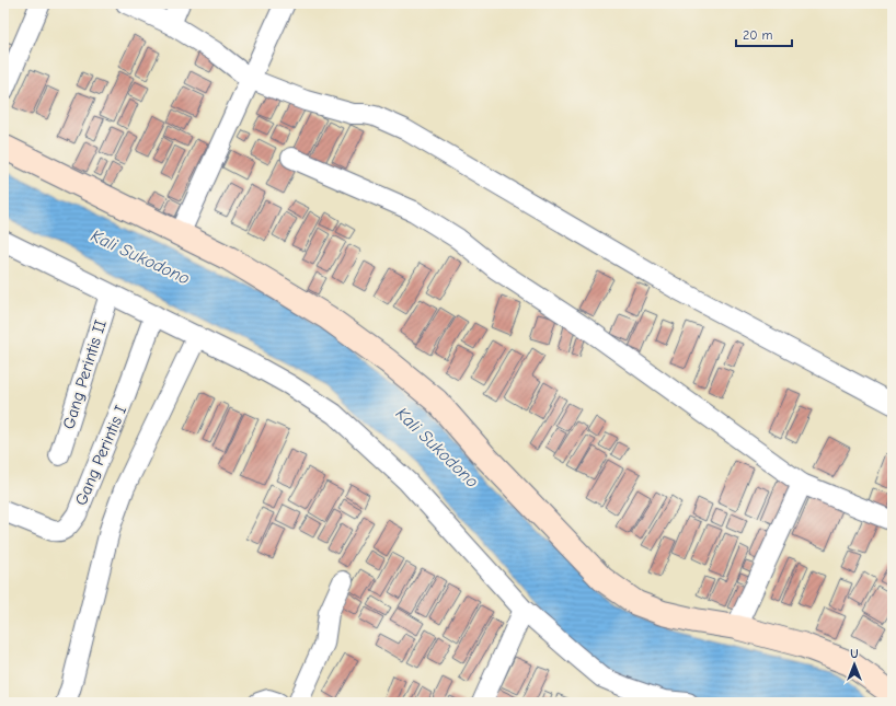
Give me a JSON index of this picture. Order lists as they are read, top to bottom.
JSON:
{
  "streets": {
    "street": ["Gang Perintis II", "Gang Perintis I"]
  },
  "water": ["Kali Sukodono"],
  "scale_bar": "20 m",
  "north": "top"
}
